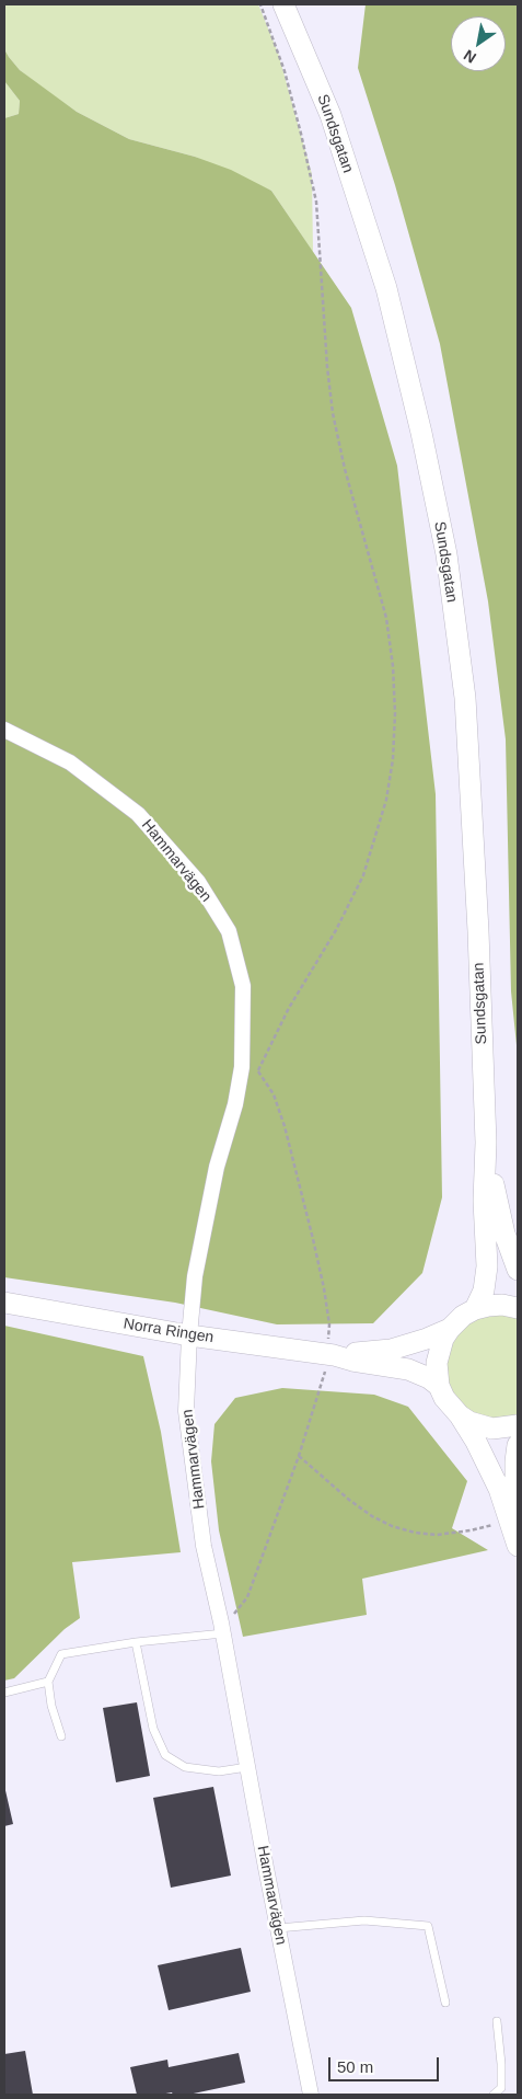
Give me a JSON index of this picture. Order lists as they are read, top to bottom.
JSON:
{
  "streets": {
    "main road": ["Sundsgatan", "Norra Ringen"],
    "street": ["Hammarvägen"]
  },
  "crossings": [
    ["Hammarvägen", "Norra Ringen"]
  ],
  "scale_bar": "50 m",
  "north": "bottom left"
}
